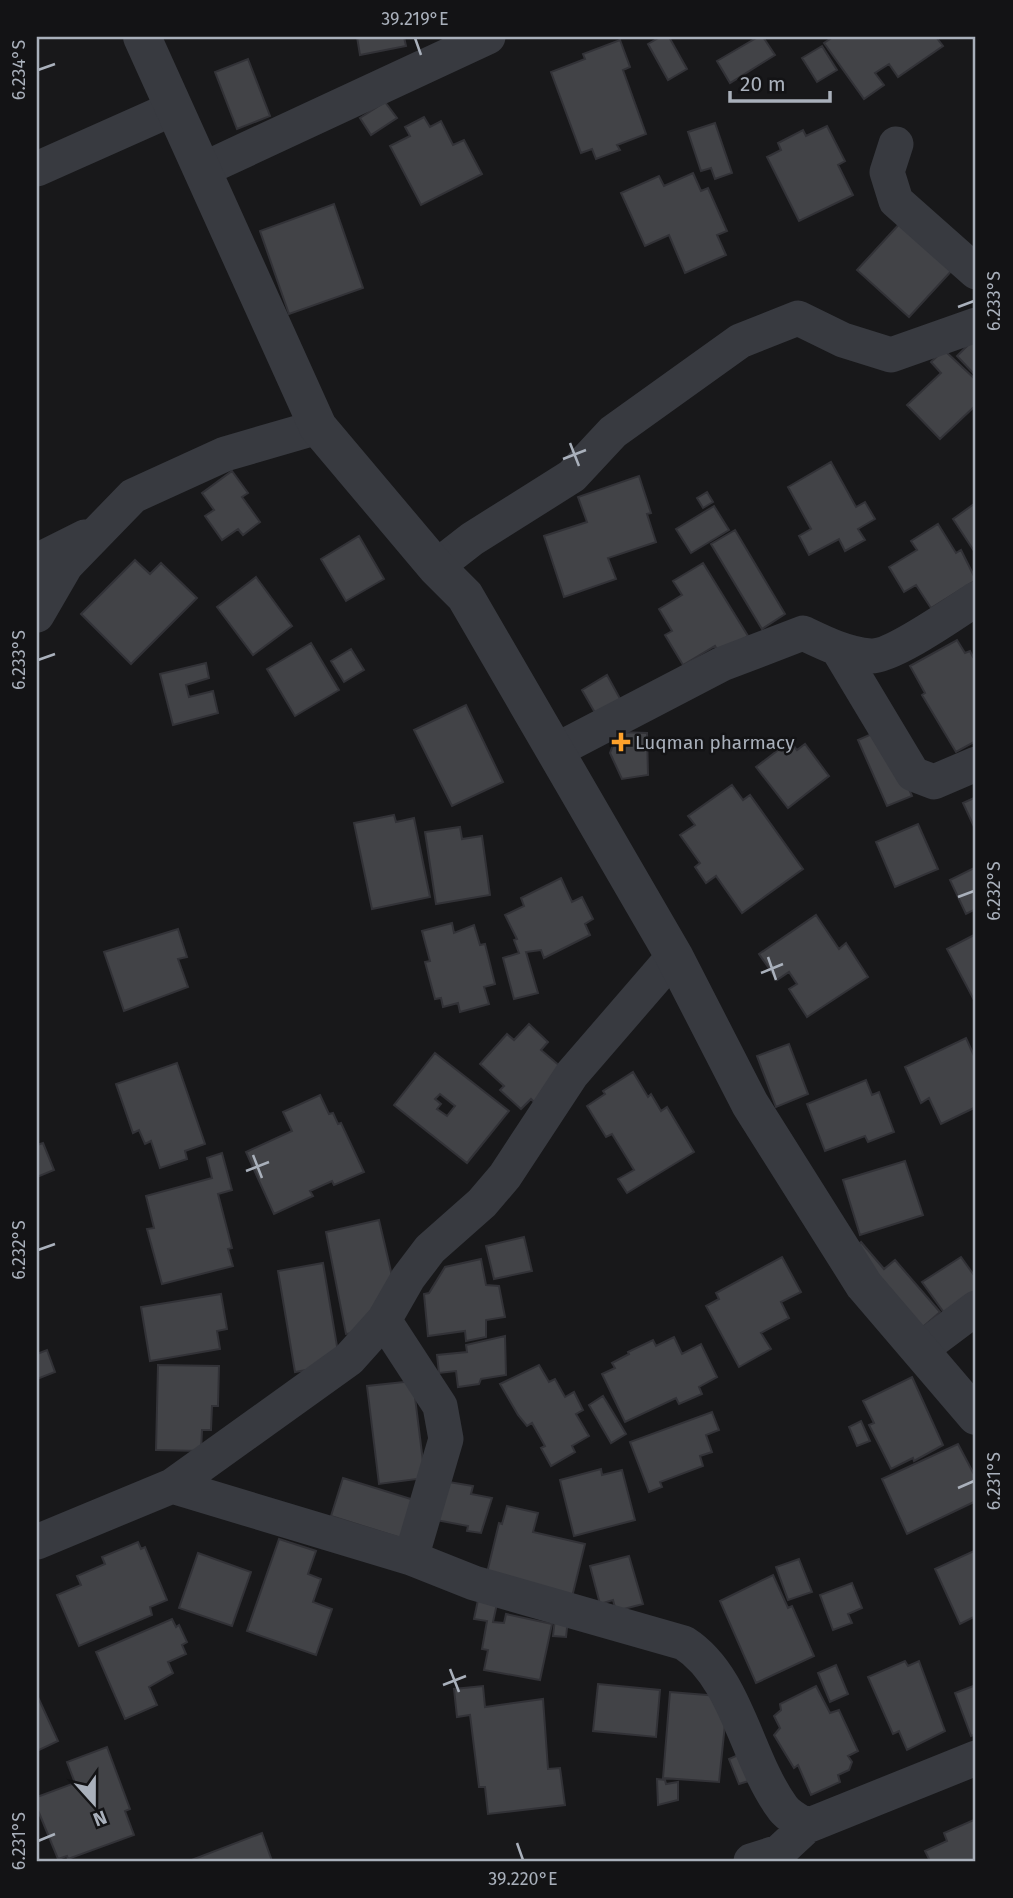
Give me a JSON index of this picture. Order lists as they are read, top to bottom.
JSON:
{
  "places": {
    "health": ["Luqman pharmacy"]
  },
  "scale_bar": "20 m",
  "north": "bottom",
  "coordinates": [
    "39.219°E",
    "6.234°S",
    "6.233°S",
    "6.232°S",
    "6.231°S",
    "39.220°E"
  ]
}
